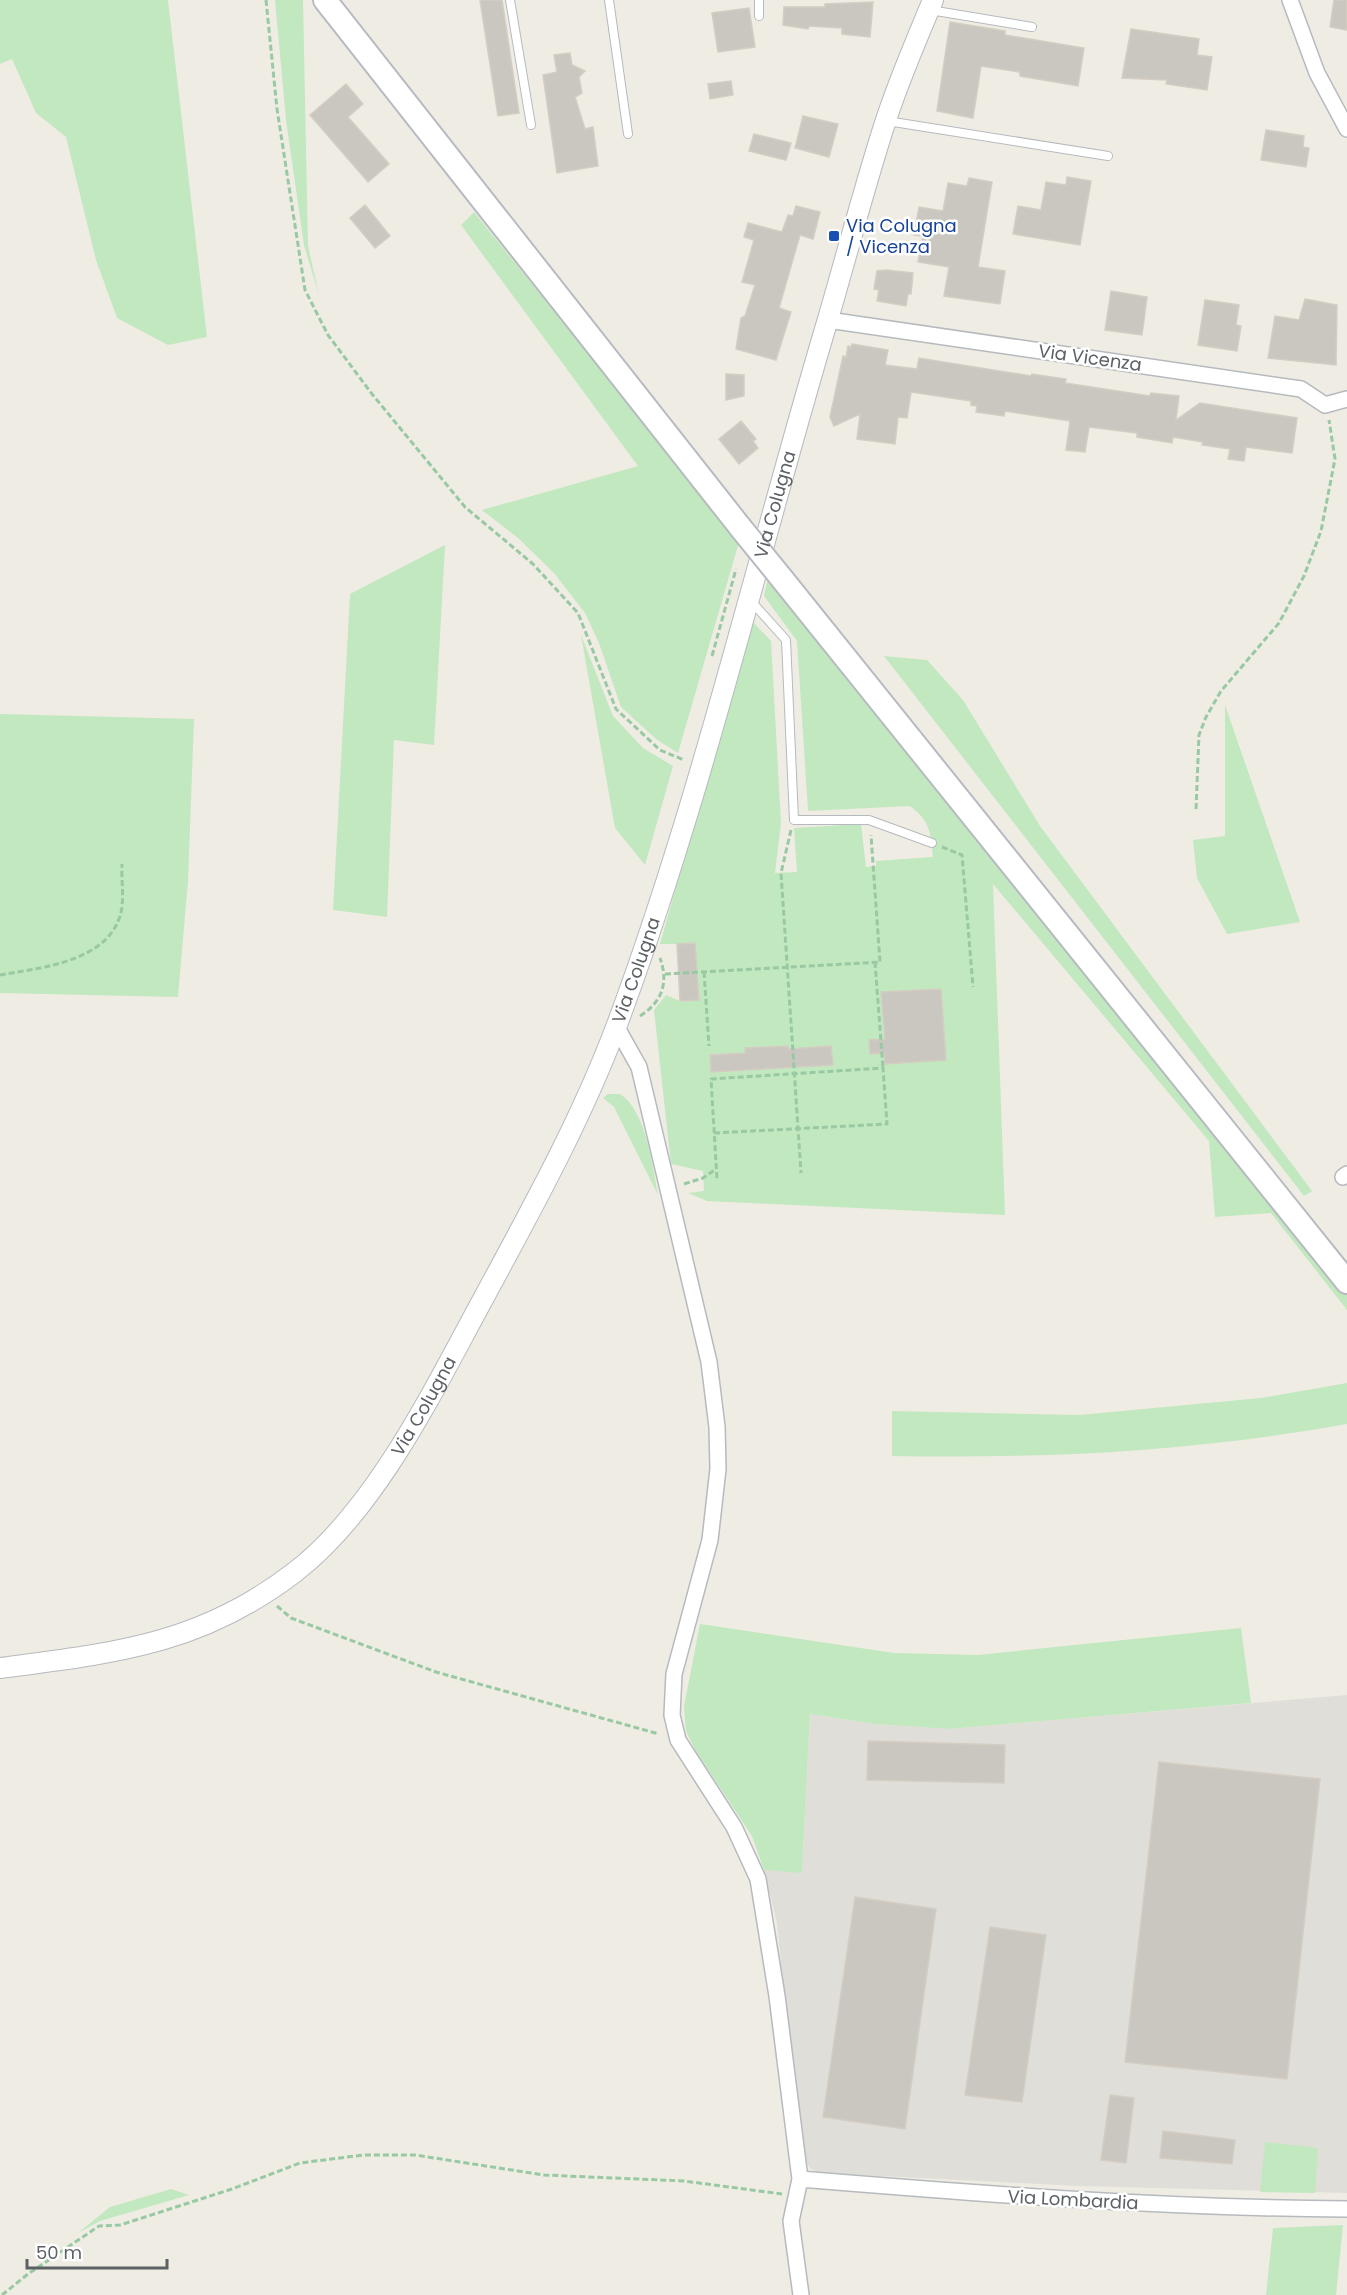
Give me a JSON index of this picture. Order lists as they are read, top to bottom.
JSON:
{
  "streets": {
    "street": ["Via Vicenza", "Via Colugna", "Via Lombardia"]
  },
  "crossings": [
    ["Via Vicenza", "Via Colugna"]
  ],
  "places": {
    "transit": ["Via Colugna / Vicenza"]
  },
  "scale_bar": "50 m"
}
